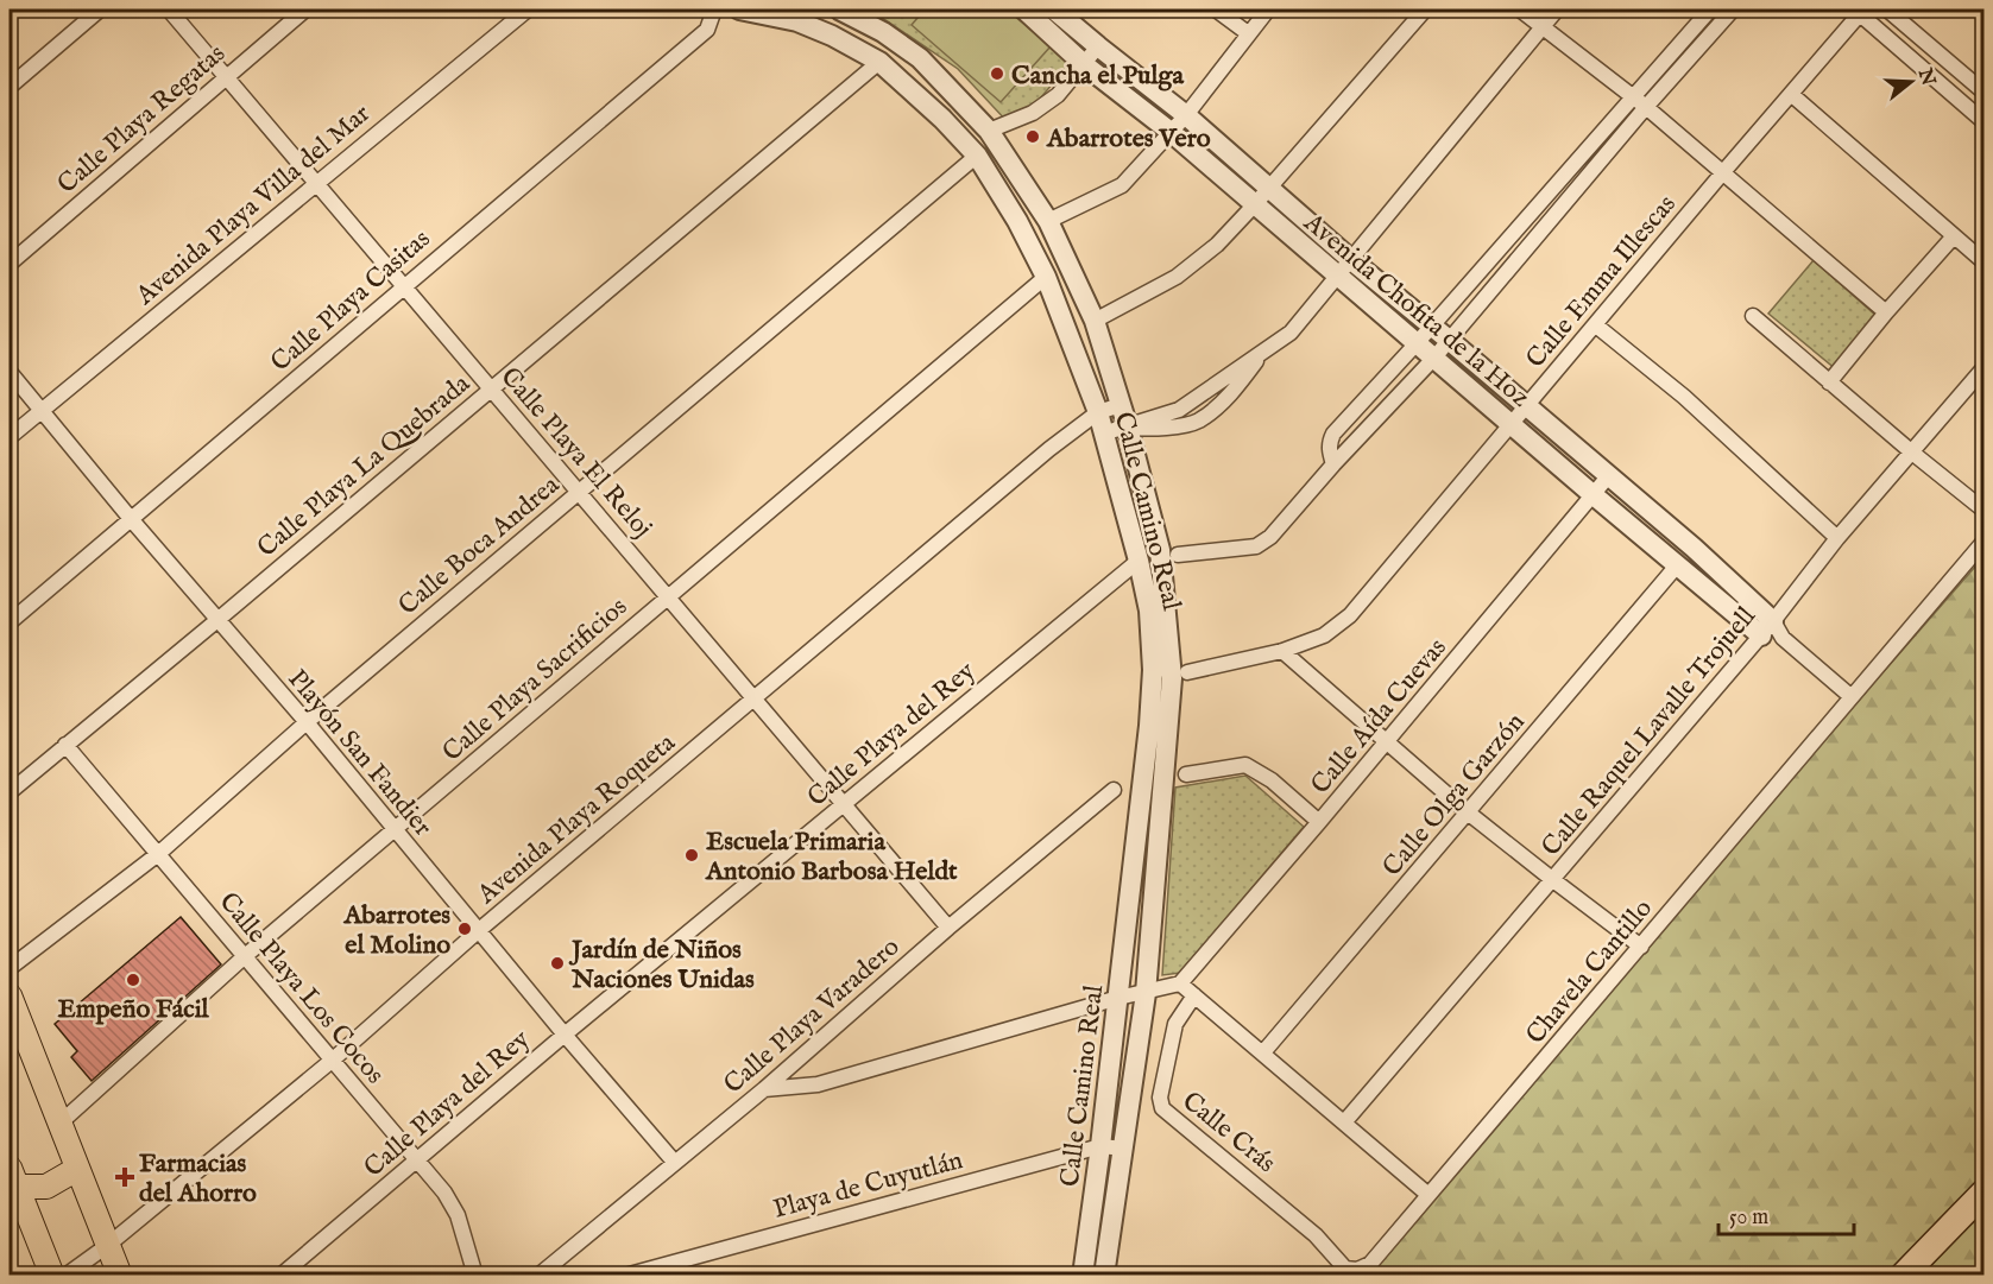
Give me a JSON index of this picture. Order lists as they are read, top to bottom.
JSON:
{
  "streets": {
    "street": [
      "Calle Playa Regatas",
      "Avenida Playa Villa del Mar",
      "Calle Emma Illescas",
      "Calle Playa Casitas",
      "Avenida Chofita de la Hoz",
      "Calle Playa El Reloj",
      "Calle Playa La Quebrada",
      "Calle Camino Real",
      "Calle Boca Andrea",
      "Calle Playa Sacrificios",
      "Calle Aída Cuevas",
      "Calle Raquel Lavalle Trojuell",
      "Calle Playa del Rey",
      "Playón San Fandier",
      "Calle Olga Garzón",
      "Avenida Playa Roqueta",
      "Chavela Cantillo",
      "Calle Playa Los Cocos",
      "Calle Playa Varadero",
      "Calle Crás",
      "Playa de Cuyutlán"
    ]
  },
  "crossings": [
    ["Calle Playa Regatas", "Calle Playa El Reloj"],
    ["Avenida Playa Villa del Mar", "Calle Playa El Reloj"],
    ["Avenida Playa Villa del Mar", "Playón San Fandier"],
    ["Calle Emma Illescas", "Avenida Chofita de la Hoz"],
    ["Calle Playa Casitas", "Calle Playa El Reloj"],
    ["Calle Playa Casitas", "Playón San Fandier"],
    ["Avenida Chofita de la Hoz", "Calle Aída Cuevas"],
    ["Avenida Chofita de la Hoz", "Calle Raquel Lavalle Trojuell"],
    ["Avenida Chofita de la Hoz", "Calle Olga Garzón"],
    ["Avenida Chofita de la Hoz", "Chavela Cantillo"],
    ["Calle Playa El Reloj", "Calle Playa La Quebrada"],
    ["Calle Playa El Reloj", "Calle Boca Andrea"],
    ["Calle Playa El Reloj", "Calle Playa Sacrificios"],
    ["Calle Playa El Reloj", "Calle Playa del Rey"],
    ["Calle Playa El Reloj", "Avenida Playa Roqueta"],
    ["Calle Playa El Reloj", "Calle Playa Varadero"],
    ["Calle Playa La Quebrada", "Calle Camino Real"],
    ["Calle Playa La Quebrada", "Playón San Fandier"],
    ["Calle Playa La Quebrada", "Calle Playa Los Cocos"],
    ["Calle Camino Real", "Calle Boca Andrea"],
    ["Calle Camino Real", "Calle Playa Sacrificios"],
    ["Calle Camino Real", "Calle Playa del Rey"],
    ["Calle Camino Real", "Avenida Playa Roqueta"],
    ["Calle Camino Real", "Playa de Cuyutlán"],
    ["Calle Boca Andrea", "Playón San Fandier"],
    ["Calle Boca Andrea", "Calle Playa Los Cocos"],
    ["Calle Playa Sacrificios", "Playón San Fandier"],
    ["Calle Playa Sacrificios", "Calle Playa Los Cocos"],
    ["Calle Playa del Rey", "Playón San Fandier"],
    ["Calle Playa del Rey", "Calle Playa Los Cocos"],
    ["Playón San Fandier", "Avenida Playa Roqueta"],
    ["Playón San Fandier", "Calle Playa Varadero"],
    ["Avenida Playa Roqueta", "Calle Playa Los Cocos"],
    ["Chavela Cantillo", "Calle Crás"]
  ],
  "places": {
    "other": [
      "Cancha el Pulga",
      "Abarrotes Vero",
      "Escuela Primaria Antonio Barbosa Heldt",
      "Abarrotes el Molino",
      "Jardín de Niños Naciones Unidas",
      "Empeño Fácil"
    ],
    "health": ["Farmacias del Ahorro"]
  },
  "scale_bar": "50 m",
  "north": "right"
}
